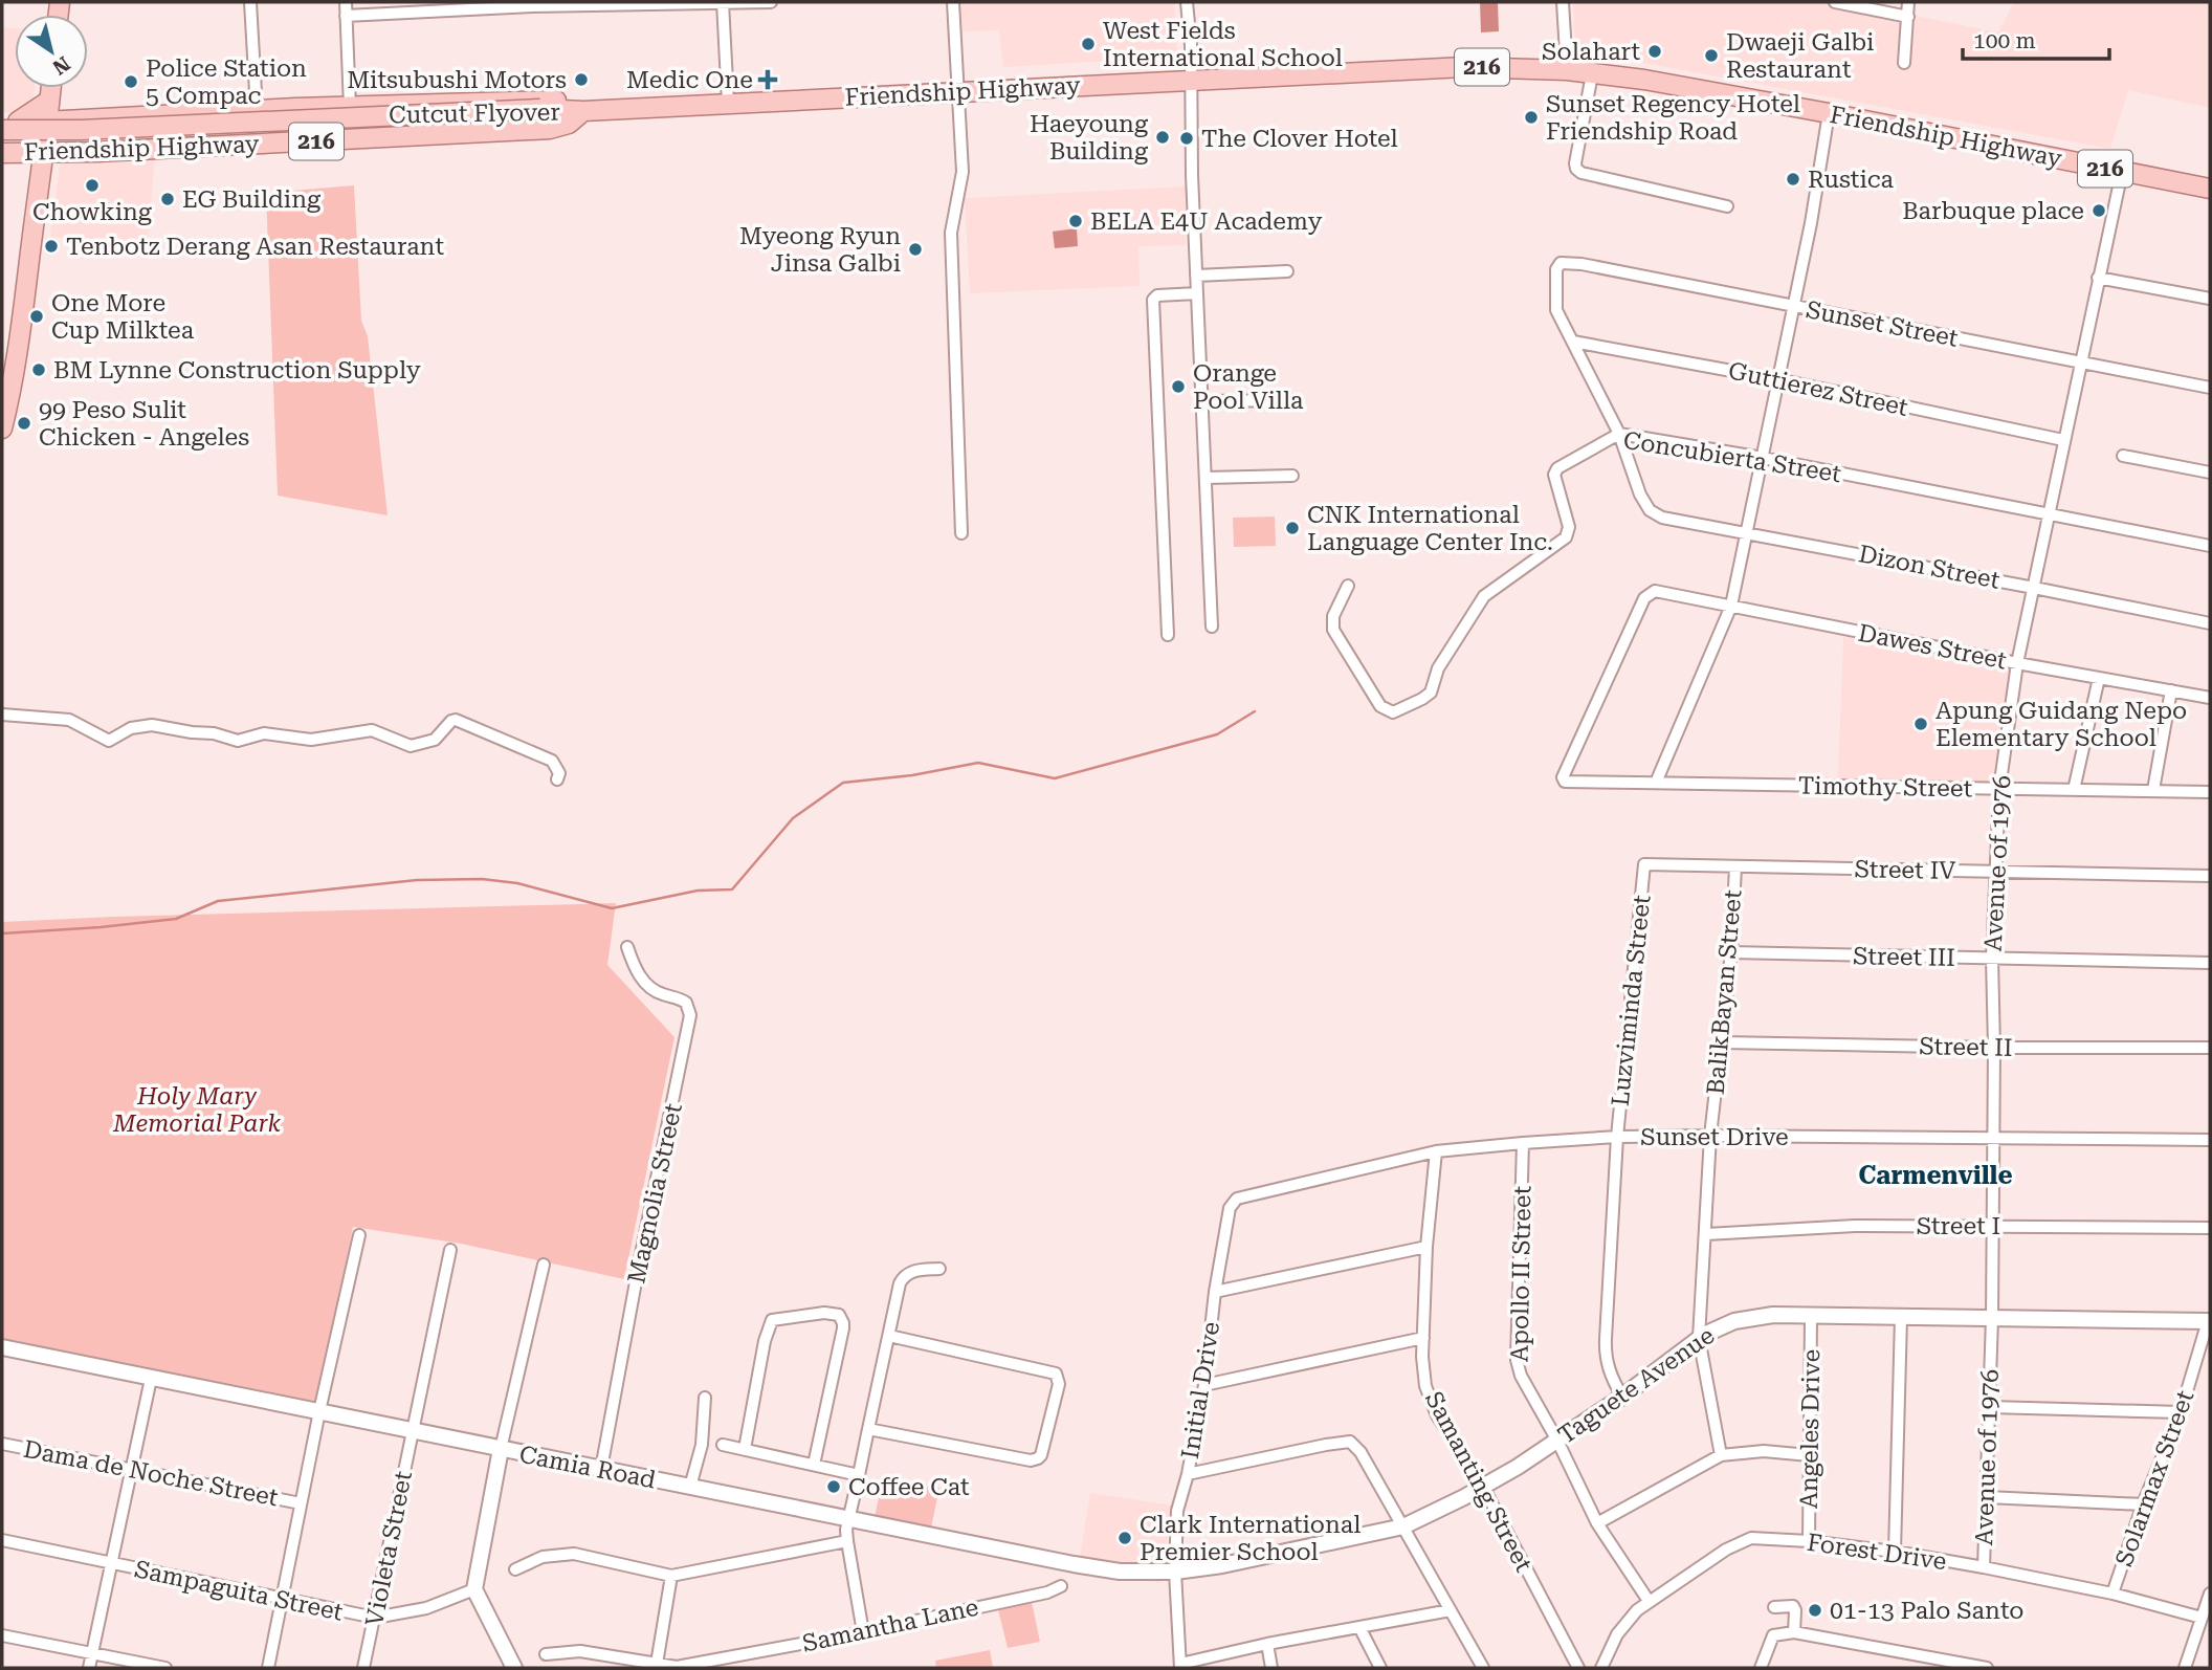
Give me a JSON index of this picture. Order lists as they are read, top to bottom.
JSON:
{
  "streets": {
    "main road": ["216", "Friendship Highway", "Cutcut Flyover"],
    "street": [
      "Sunset Street",
      "Guttierez Street",
      "Concubierta Street",
      "Dizon Street",
      "Dawes Street",
      "Timothy Street",
      "Avenue of 1976",
      "Street IV",
      "Street III",
      "BalikBayan Street",
      "Luzviminda Street",
      "Street II",
      "Sunset Drive",
      "Magnolia Street",
      "Street I",
      "Apollo II Street",
      "Taguete Avenue",
      "Initial Drive",
      "Angeles Drive",
      "Camia Road",
      "Dama de Noche Street",
      "Solarmax Street",
      "Samanting Street",
      "Violeta Street",
      "Forest Drive",
      "Sampaguita Street",
      "Samantha Lane"
    ]
  },
  "crossings": [
    ["Friendship Highway", "Cutcut Flyover"],
    ["Friendship Highway", "Avenue of 1976"],
    ["Sunset Street", "Guttierez Street"],
    ["Sunset Street", "Avenue of 1976"],
    ["Guttierez Street", "Avenue of 1976"],
    ["Concubierta Street", "Dizon Street"],
    ["Concubierta Street", "Avenue of 1976"],
    ["Dizon Street", "Avenue of 1976"],
    ["Dawes Street", "Timothy Street"],
    ["Dawes Street", "Avenue of 1976"],
    ["Timothy Street", "Avenue of 1976"],
    ["Avenue of 1976", "Street IV"],
    ["Avenue of 1976", "Street III"],
    ["Avenue of 1976", "Street II"],
    ["Avenue of 1976", "Sunset Drive"],
    ["Avenue of 1976", "Street I"],
    ["Avenue of 1976", "Taguete Avenue"],
    ["Avenue of 1976", "Forest Drive"],
    ["Street IV", "BalikBayan Street"],
    ["Street IV", "Luzviminda Street"],
    ["Street III", "BalikBayan Street"],
    ["BalikBayan Street", "Street II"],
    ["BalikBayan Street", "Sunset Drive"],
    ["BalikBayan Street", "Street I"],
    ["BalikBayan Street", "Taguete Avenue"],
    ["Luzviminda Street", "Sunset Drive"],
    ["Luzviminda Street", "Taguete Avenue"],
    ["Sunset Drive", "Apollo II Street"],
    ["Sunset Drive", "Initial Drive"],
    ["Sunset Drive", "Samanting Street"],
    ["Magnolia Street", "Camia Road"],
    ["Apollo II Street", "Taguete Avenue"],
    ["Apollo II Street", "Forest Drive"],
    ["Taguete Avenue", "Initial Drive"],
    ["Taguete Avenue", "Angeles Drive"],
    ["Taguete Avenue", "Camia Road"],
    ["Taguete Avenue", "Solarmax Street"],
    ["Taguete Avenue", "Samanting Street"],
    ["Initial Drive", "Camia Road"],
    ["Angeles Drive", "Forest Drive"],
    ["Camia Road", "Violeta Street"],
    ["Solarmax Street", "Forest Drive"],
    ["Violeta Street", "Sampaguita Street"]
  ],
  "districts": ["Carmenville"],
  "parks": ["Holy Mary Memorial Park"],
  "places": {
    "other": [
      "West Fields International School",
      "Solahart",
      "Dwaeji Galbi Restaurant",
      "Mitsubushi Motors",
      "Police Station 5 Compac",
      "Sunset Regency Hotel Friendship Road",
      "Haeyoung Building",
      "The Clover Hotel",
      "Rustica",
      "Chowking",
      "EG Building",
      "Barbuque place",
      "BELA E4U Academy",
      "Tenbotz Derang Asan Restaurant",
      "Myeong Ryun Jinsa Galbi",
      "One More Cup Milktea",
      "BM Lynne Construction Supply",
      "Orange Pool Villa",
      "99 Peso Sulit Chicken - Angeles",
      "CNK International Language Center Inc.",
      "Apung Guidang Nepo Elementary School",
      "Coffee Cat",
      "Clark International Premier School",
      "01-13 Palo Santo"
    ],
    "health": ["Medic One"]
  },
  "scale_bar": "100 m",
  "north": "bottom right"
}
